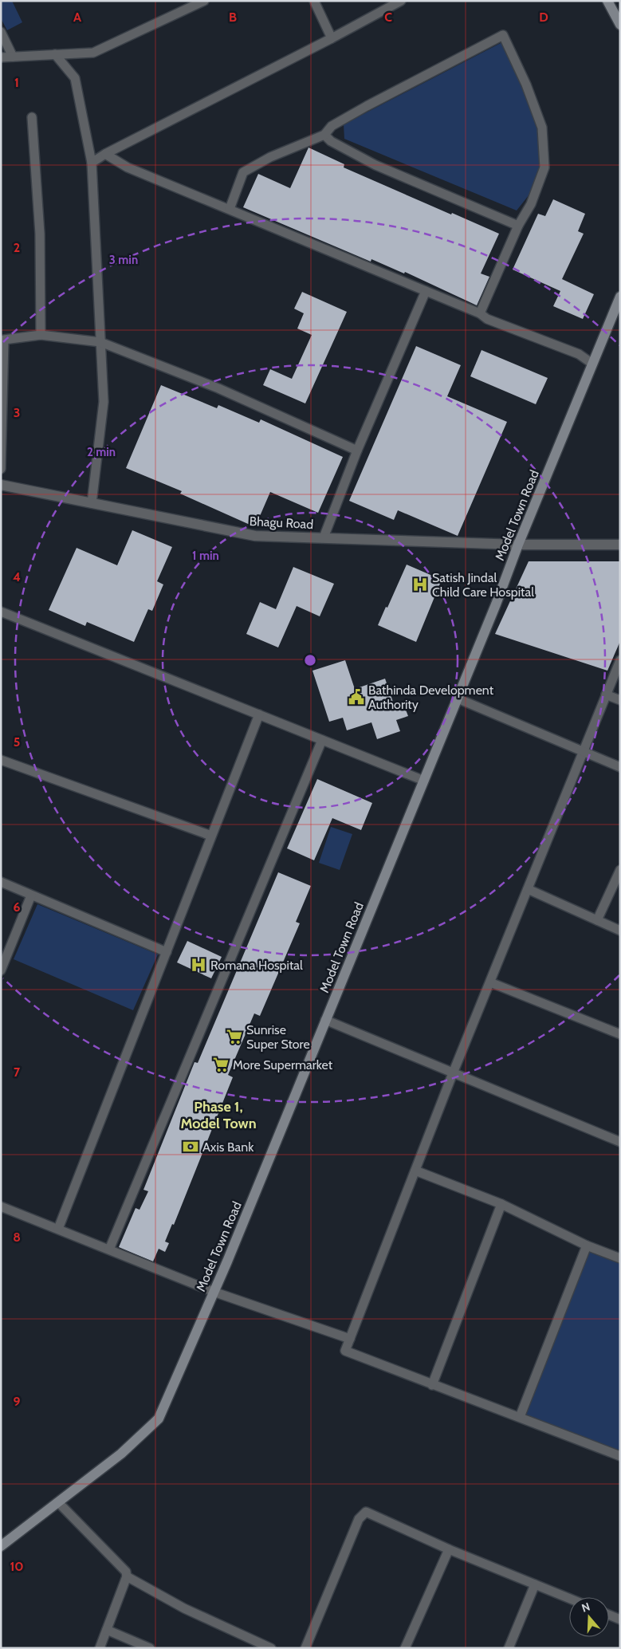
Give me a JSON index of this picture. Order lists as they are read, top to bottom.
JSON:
{
  "streets": {
    "main road": ["Model Town Road"],
    "street": ["Bhagu Road"]
  },
  "crossings": [
    ["Model Town Road", "Bhagu Road"]
  ],
  "districts": ["Phase 1, Model Town"],
  "places": {
    "hospital": ["Satish Jindal Child Care Hospital", "Romana Hospital"],
    "public building": ["Bathinda Development Authority"],
    "supermarket": ["Sunrise Super Store", "More Supermarket"],
    "bank": ["Axis Bank"]
  },
  "north": "top",
  "grid": {
    "columns": [
      "A",
      "B",
      "C",
      "D"
    ],
    "rows": [
      "1",
      "2",
      "3",
      "4",
      "5",
      "6",
      "7",
      "8",
      "9",
      "10"
    ]
  },
  "rings": ["3 min", "2 min", "1 min"]
}
